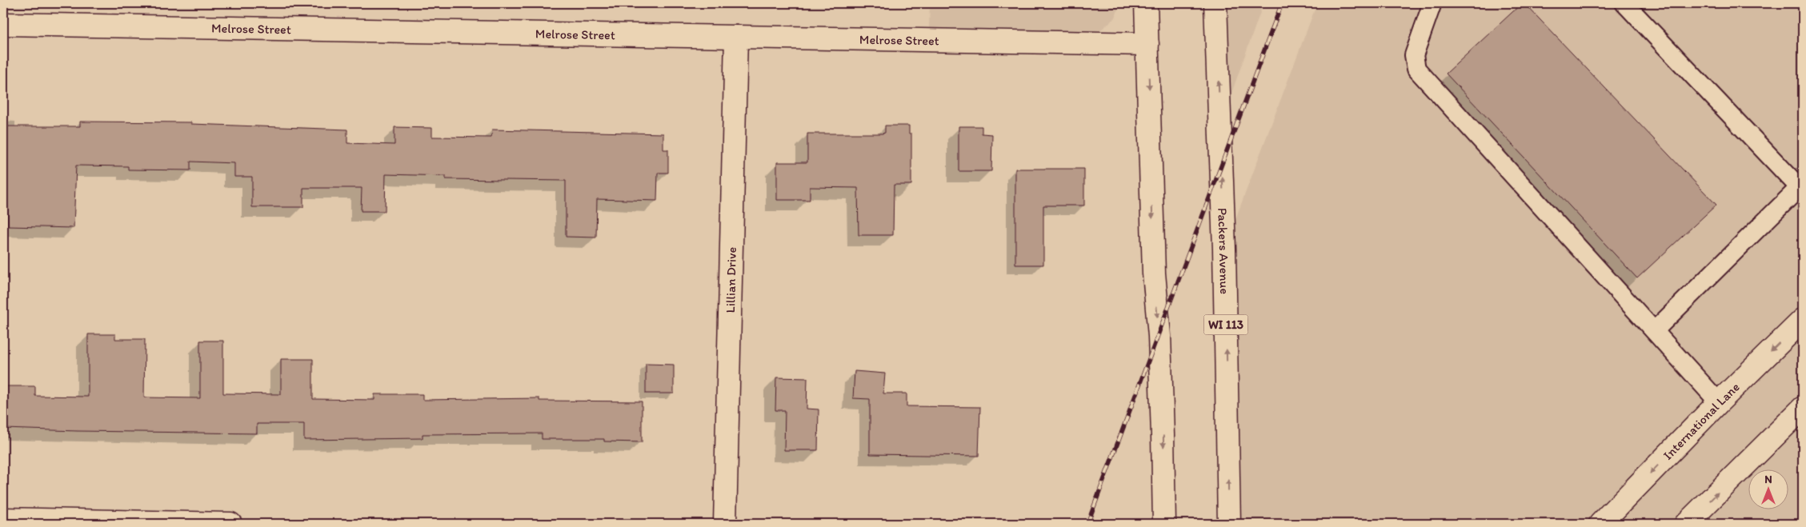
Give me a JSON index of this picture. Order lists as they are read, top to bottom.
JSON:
{
  "streets": {
    "street": [
      "Melrose Street",
      "Packers Avenue",
      "Lillian Drive",
      "WI 113",
      "International Lane"
    ]
  },
  "crossings": [
    ["Melrose Street", "Lillian Drive"]
  ],
  "north": "top"
}
